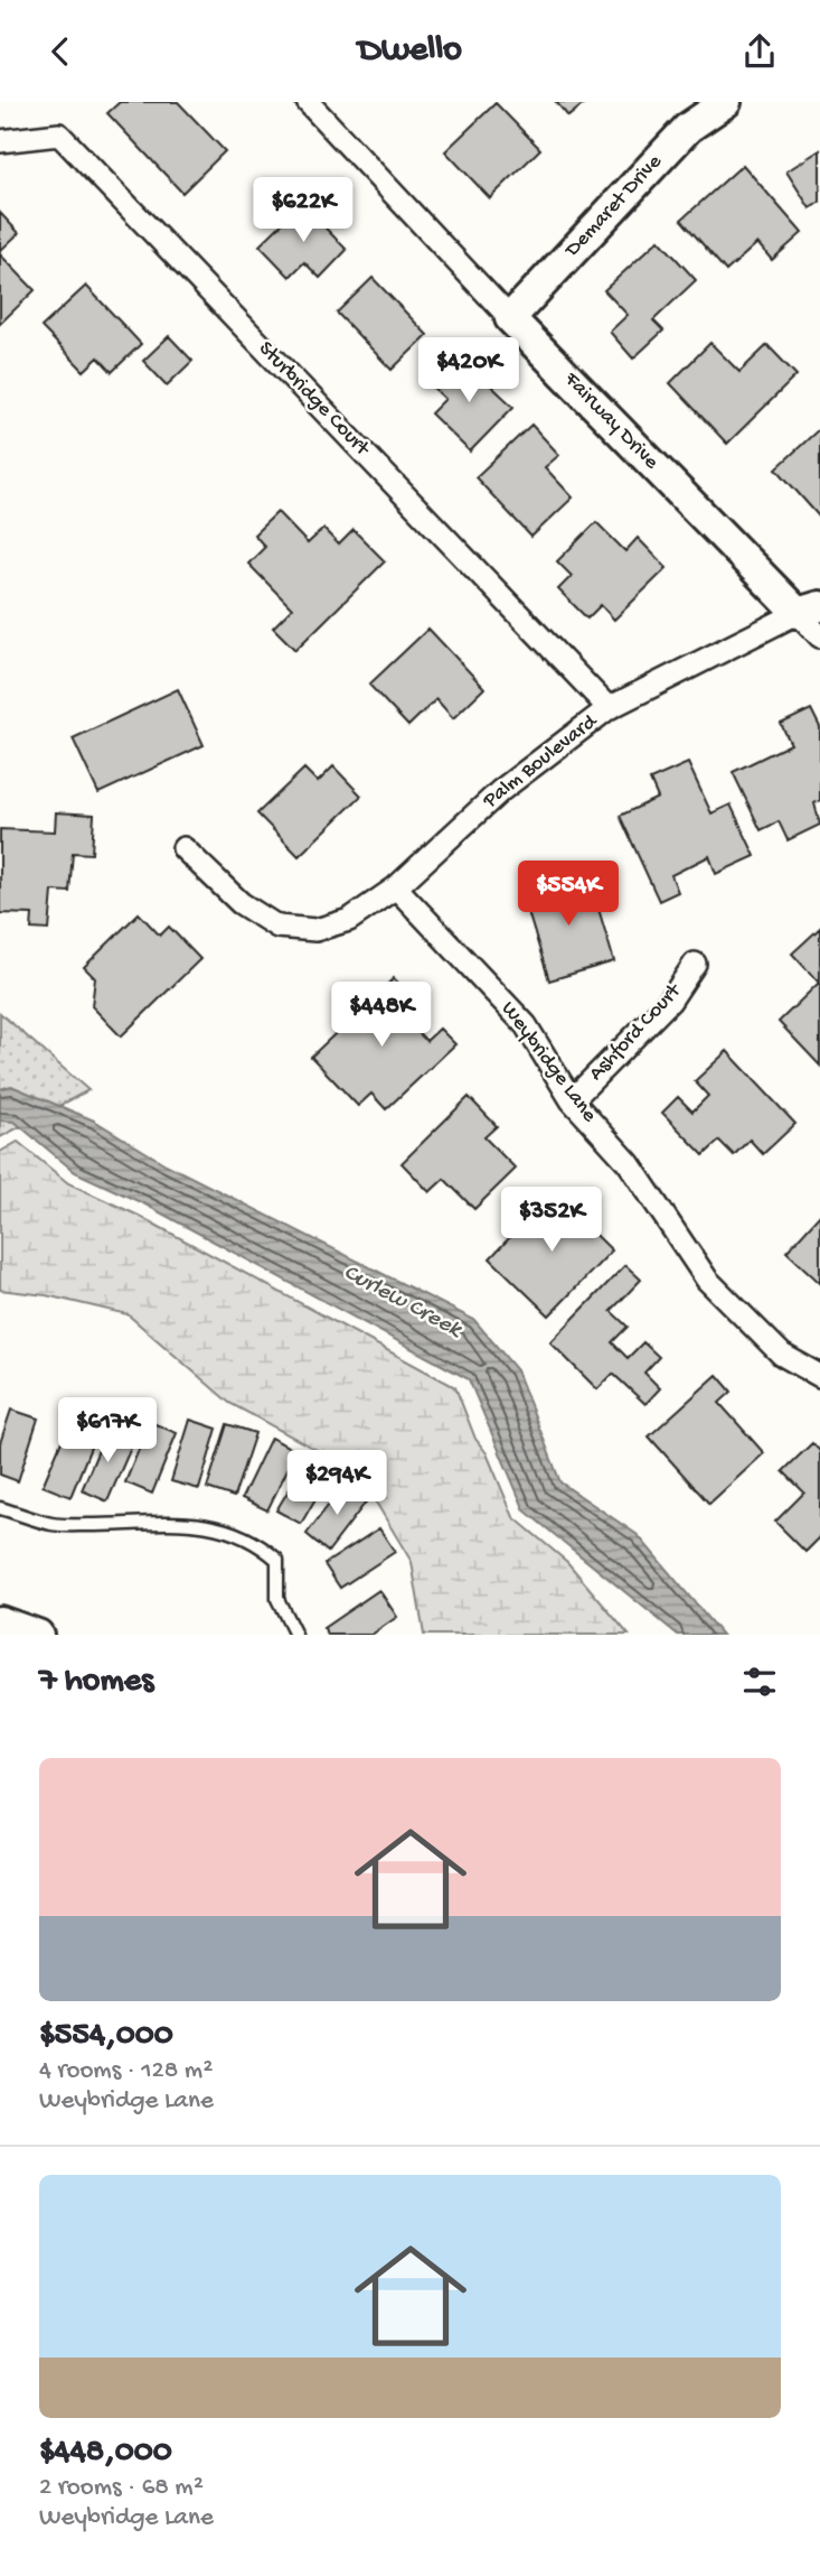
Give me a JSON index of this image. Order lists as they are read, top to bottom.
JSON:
{
  "streets": {
    "street": [
      "Demaret Drive",
      "Sturbridge Court",
      "Fairway Drive",
      "Palm Boulevard",
      "Ashford Court",
      "Weybridge Lane"
    ]
  },
  "crossings": [
    ["Demaret Drive", "Fairway Drive"],
    ["Sturbridge Court", "Palm Boulevard"],
    ["Fairway Drive", "Palm Boulevard"],
    ["Palm Boulevard", "Weybridge Lane"],
    ["Ashford Court", "Weybridge Lane"]
  ],
  "water": ["Curlew Creek"],
  "page": {
    "header": "Dwello",
    "price": [
      "$622K",
      "$420K",
      "$554K",
      "$448K",
      "$352K",
      "$617K",
      "$294K"
    ],
    "heading": "7 homes",
    "list": [
      {
        "name": "$554,000",
        "note": "4 rooms · 128 m² · Weybridge Lane"
      },
      {
        "name": "$448,000",
        "note": "2 rooms · 68 m² · Weybridge Lane"
      }
    ]
  }
}
